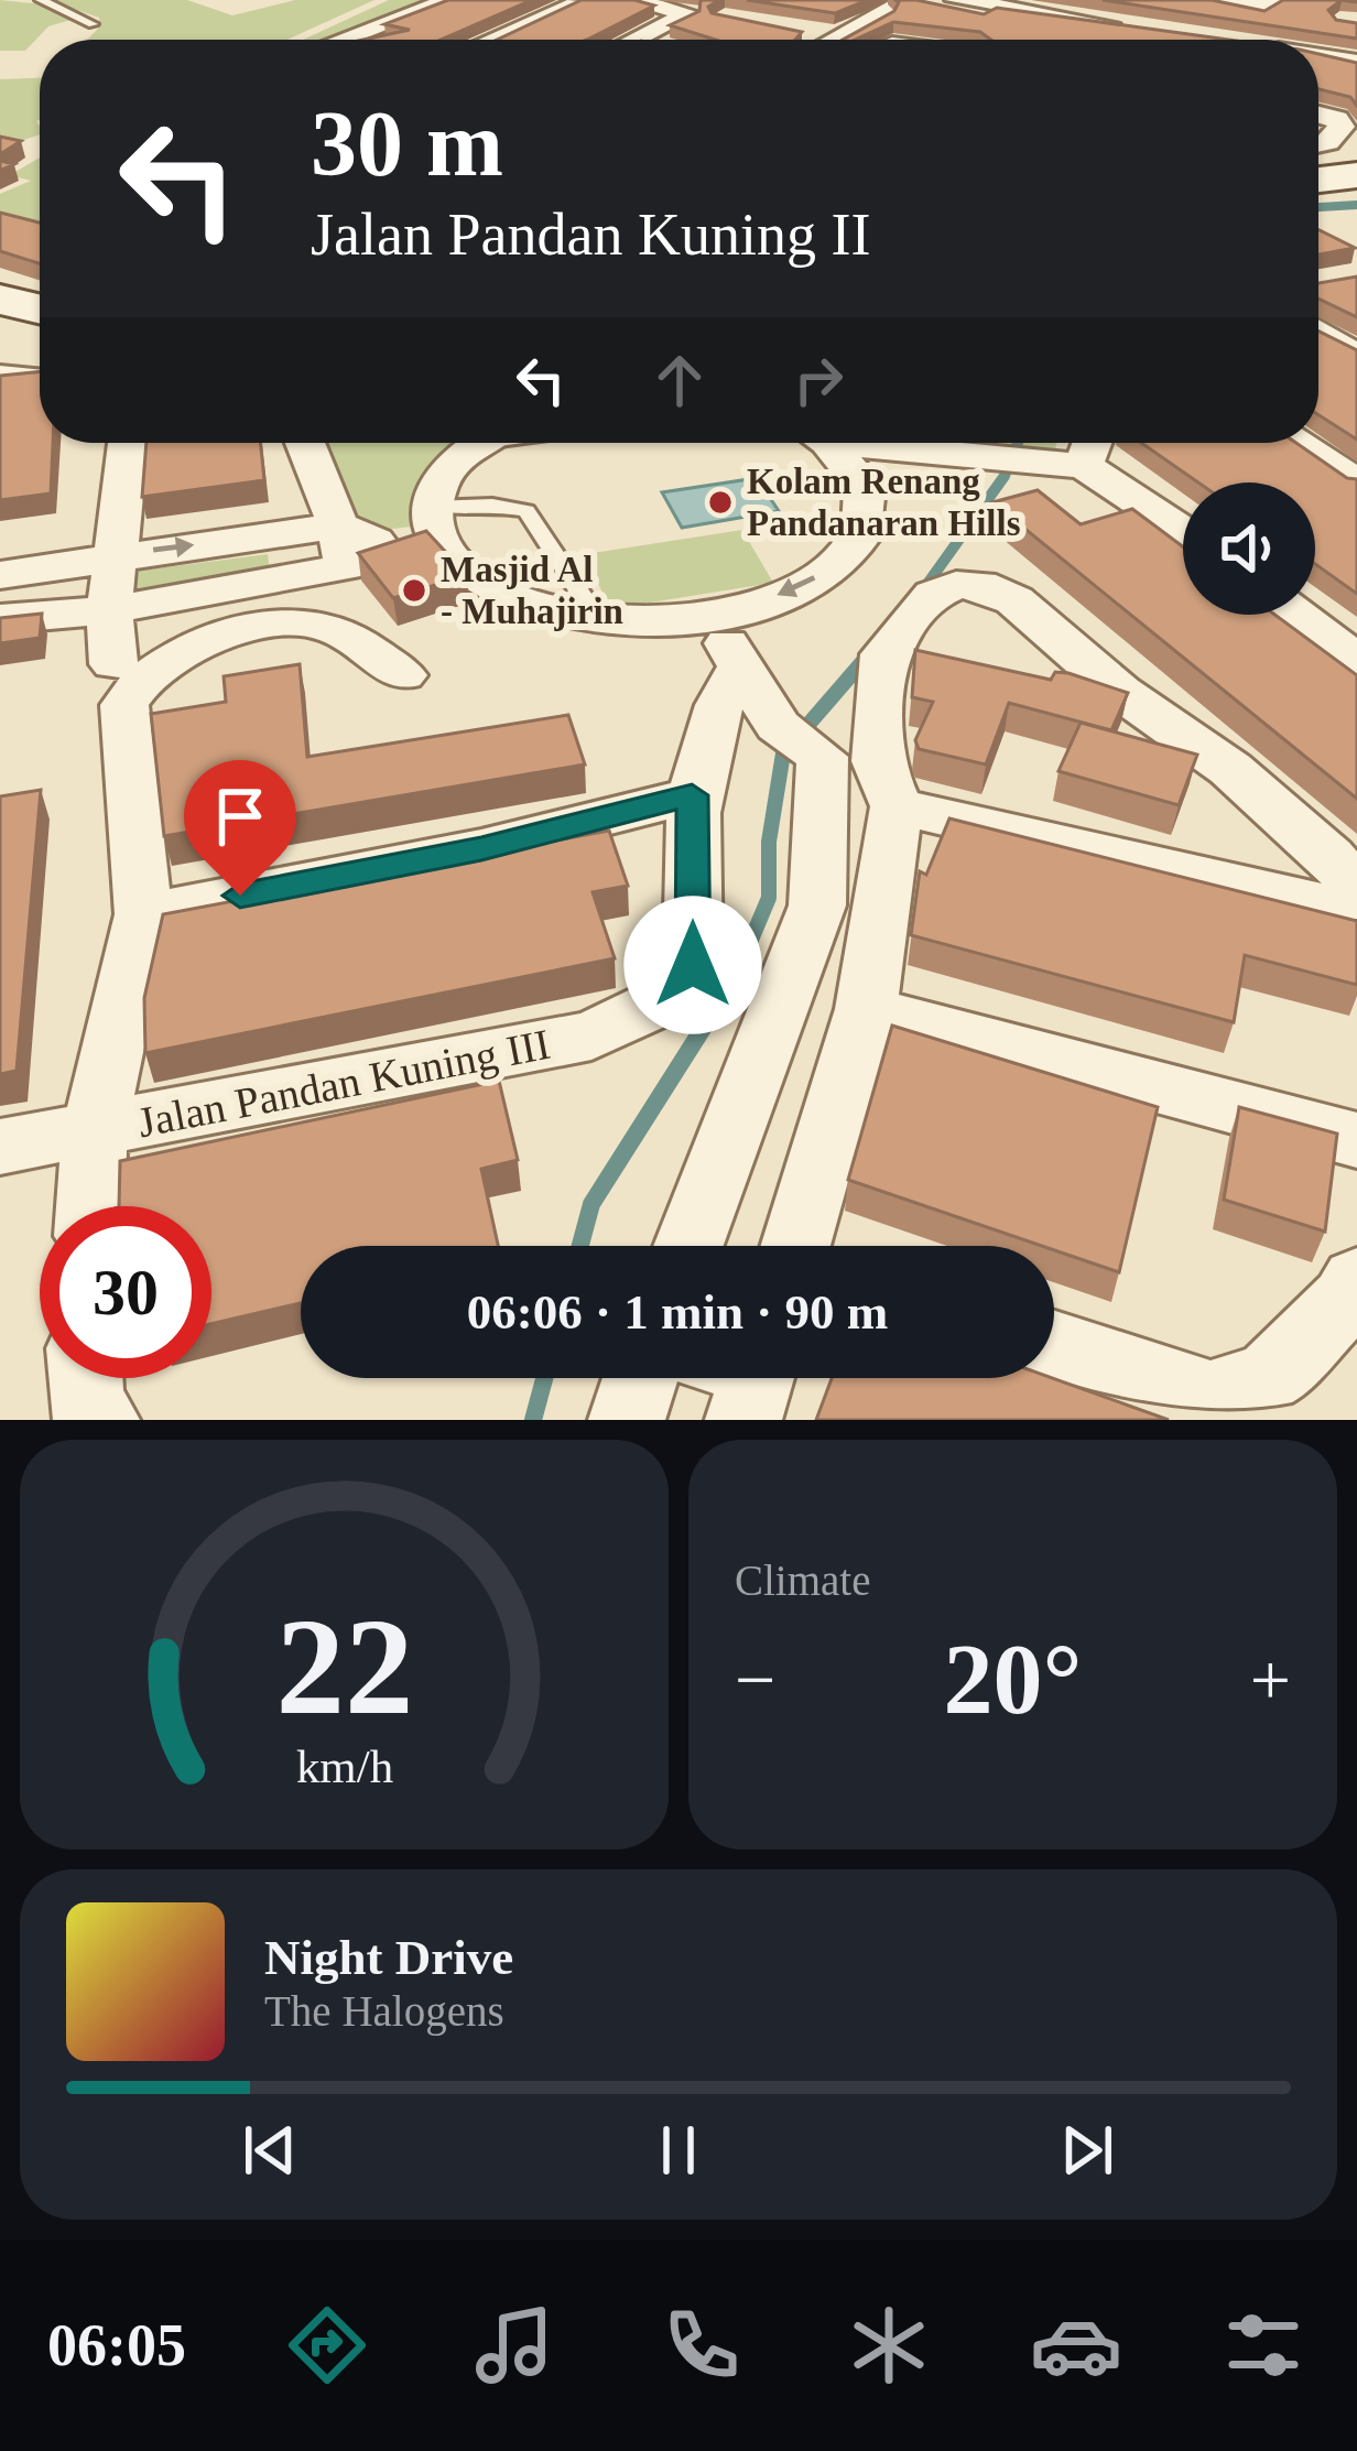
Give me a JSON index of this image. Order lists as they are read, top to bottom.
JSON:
{
  "streets": {
    "street": ["Jalan Pandan Kuning III"]
  },
  "places": ["Kolam Renang Pandanaran Hills", "Masjid Al - Muhajirin"],
  "page": {
    "turn": ["30 m", "Jalan Pandan Kuning II"],
    "limit": "30",
    "trip": "06:06 · 1 min · 90 m",
    "tile": "Climate",
    "heat": ["−", "20°", "+"],
    "song": ["Night Drive", "The Halogens"],
    "tabs": "06:05",
    "gauge": ["22", "km/h"]
  }
}
